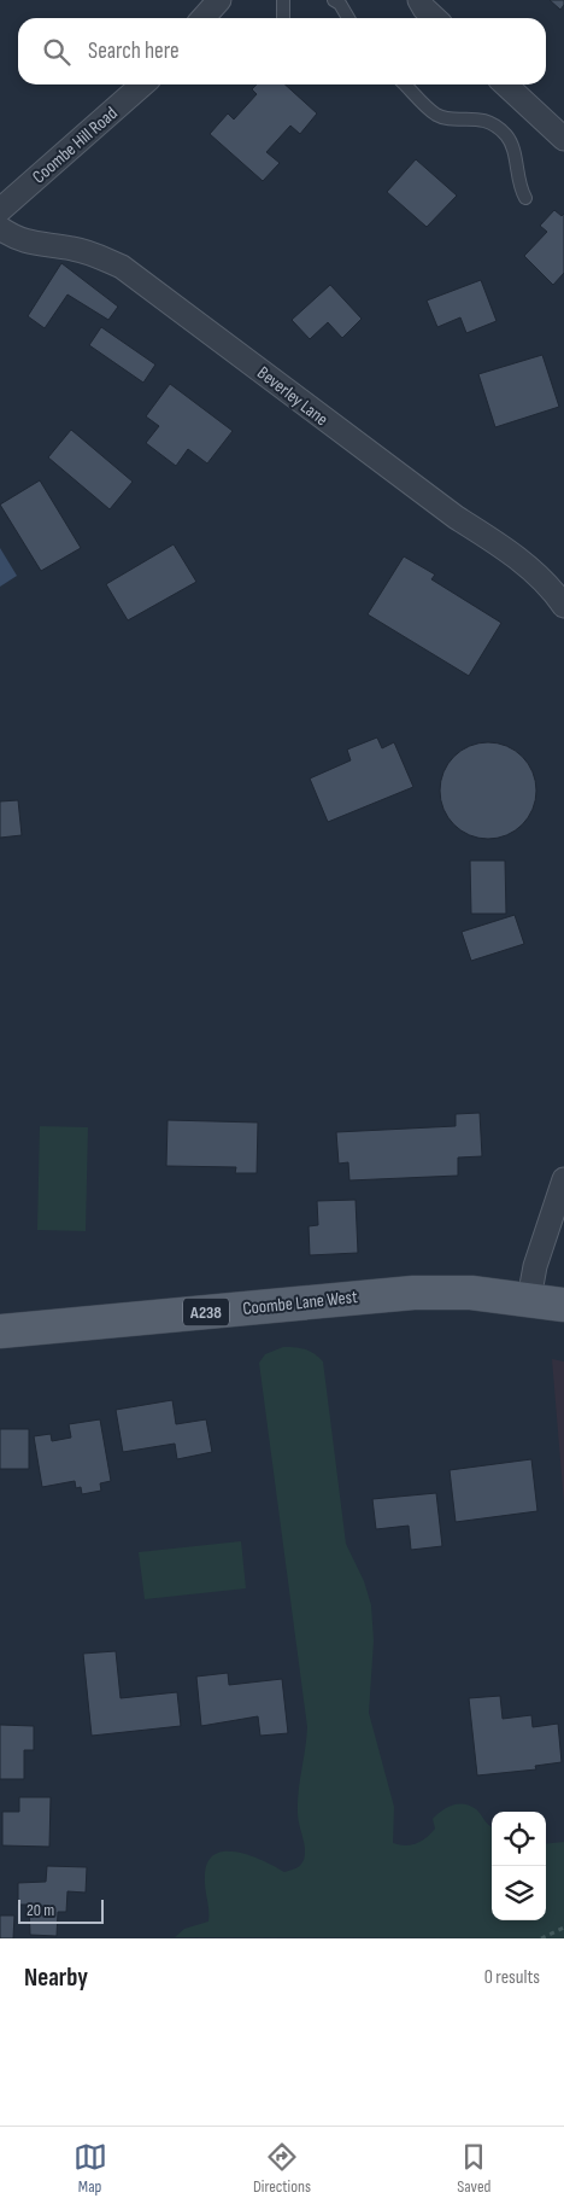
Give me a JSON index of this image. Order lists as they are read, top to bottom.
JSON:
{
  "streets": {
    "main road": ["Coombe Lane West", "A238"],
    "street": ["Coombe Hill Road", "Beverley Lane"]
  },
  "scale_bar": "20 m",
  "page": {
    "search": "Search here",
    "scale": "20 m",
    "heading": ["Nearby", "0 results"],
    "nav": ["Map", "Directions", "Saved"]
  }
}
